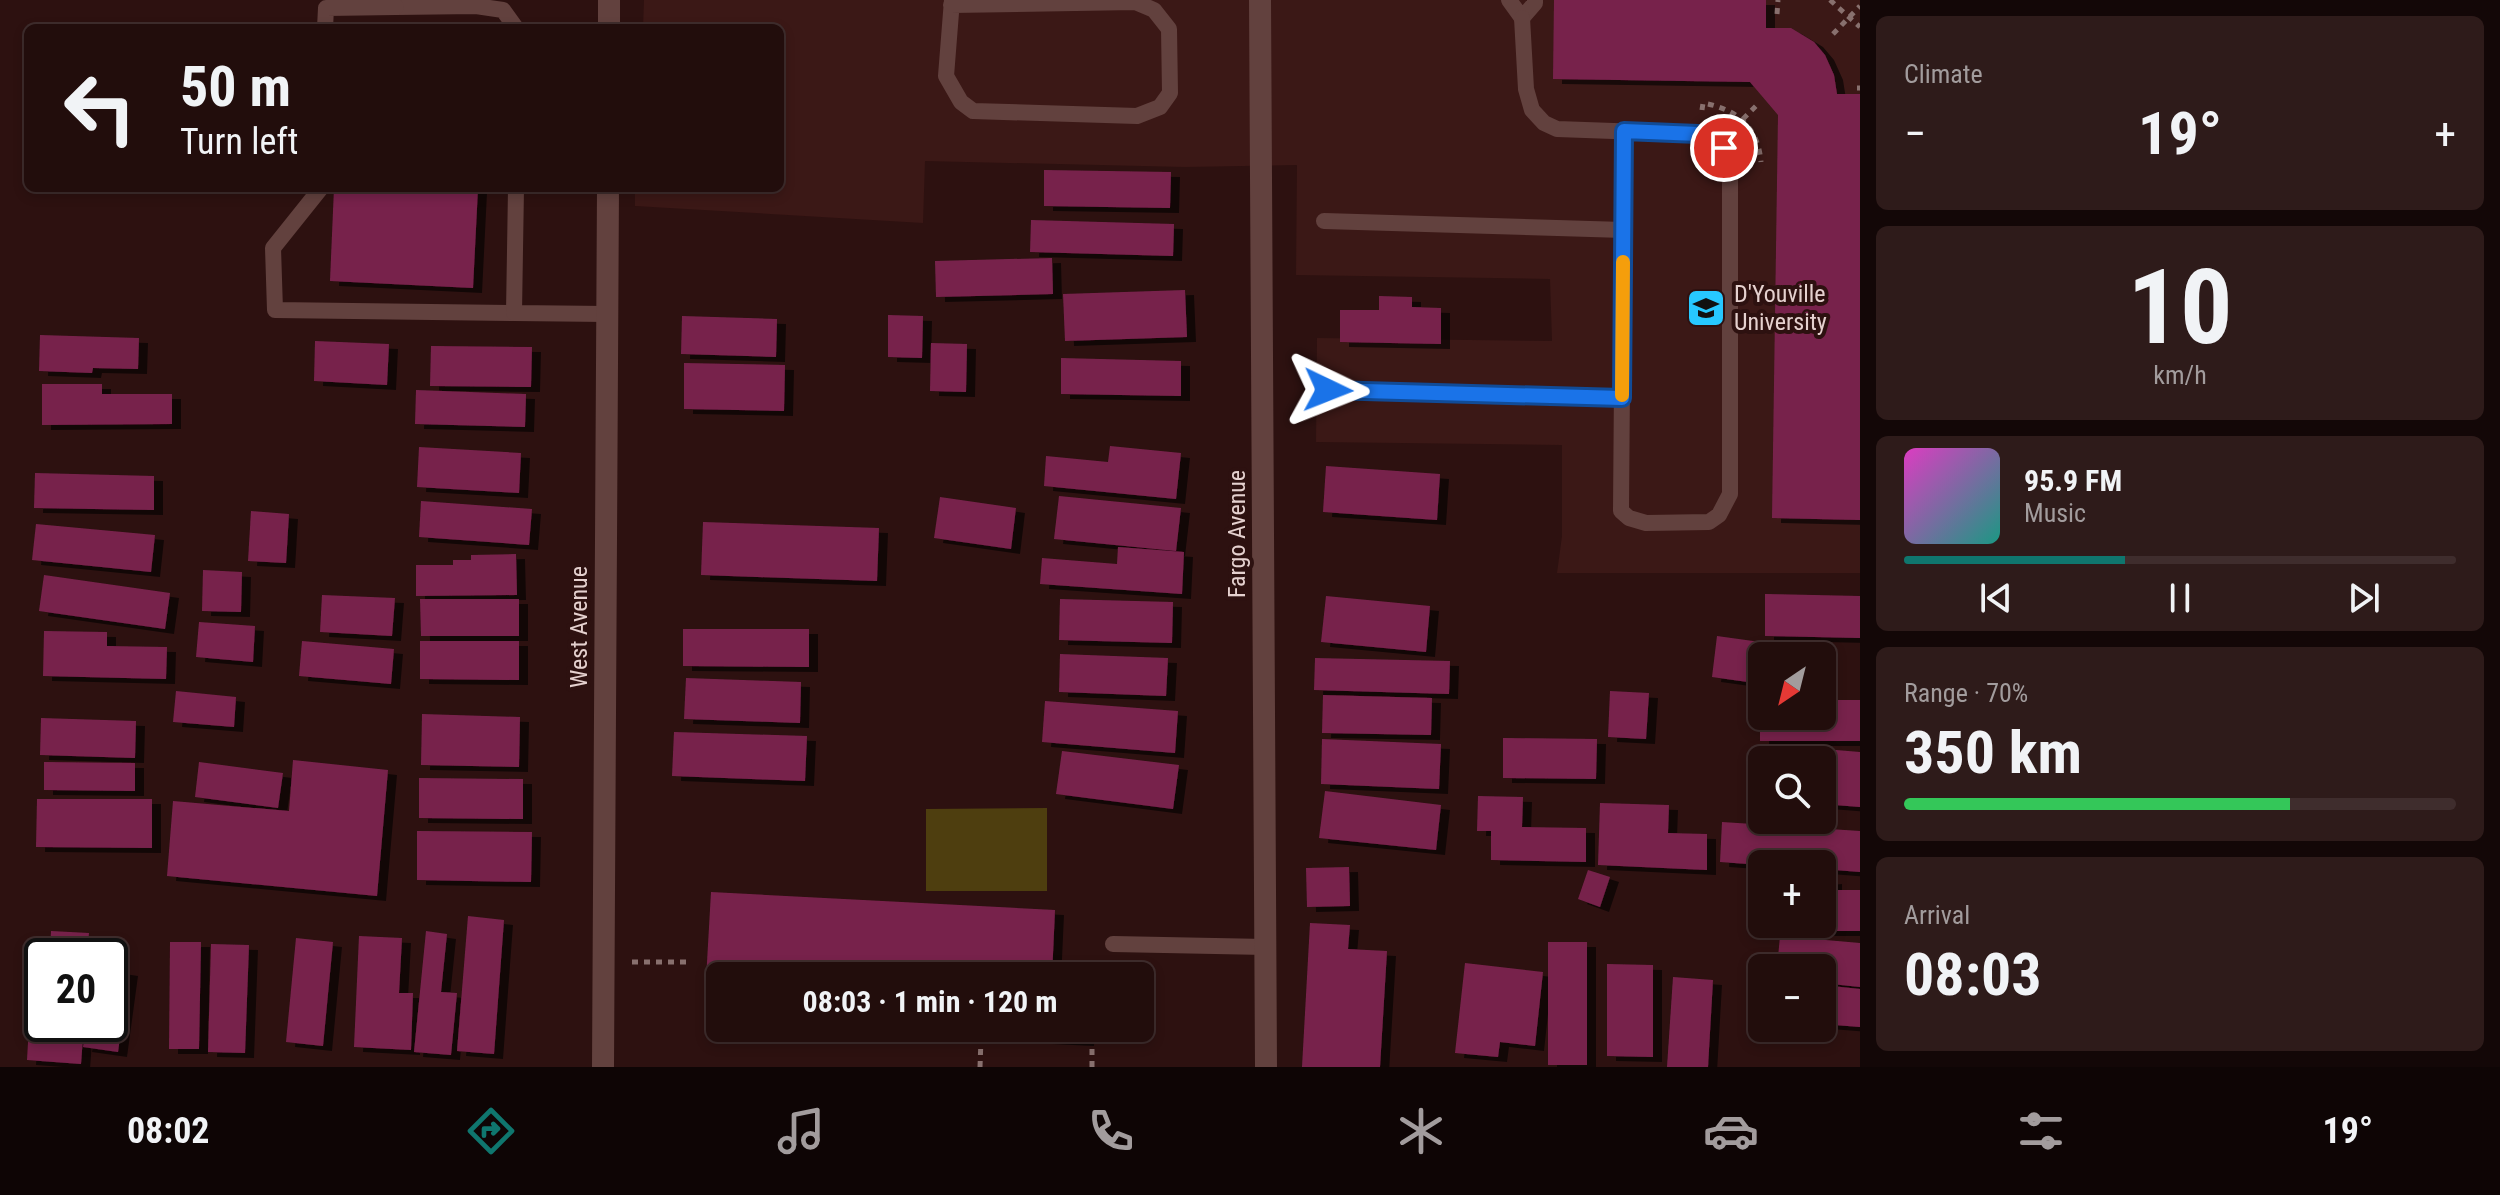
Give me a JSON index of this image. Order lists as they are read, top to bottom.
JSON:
{
  "streets": {
    "street": ["Fargo Avenue", "West Avenue"]
  },
  "places": {
    "school or university": ["D'Youville University"]
  },
  "north": "bottom left",
  "page": {
    "tile": [
      "Climate",
      ["10", "km/h"],
      ["Range · 70%", "350 km"],
      ["Arrival", "08:03"]
    ],
    "turn": ["50 m", "Turn left"],
    "heat": ["−", "19°", "+"],
    "song": ["95.9 FM", "Music"],
    "map_buttons": ["+", "−"],
    "limit": "20",
    "trip": "08:03 · 1 min · 120 m",
    "tabs": ["08:02", "19°"]
  }
}
